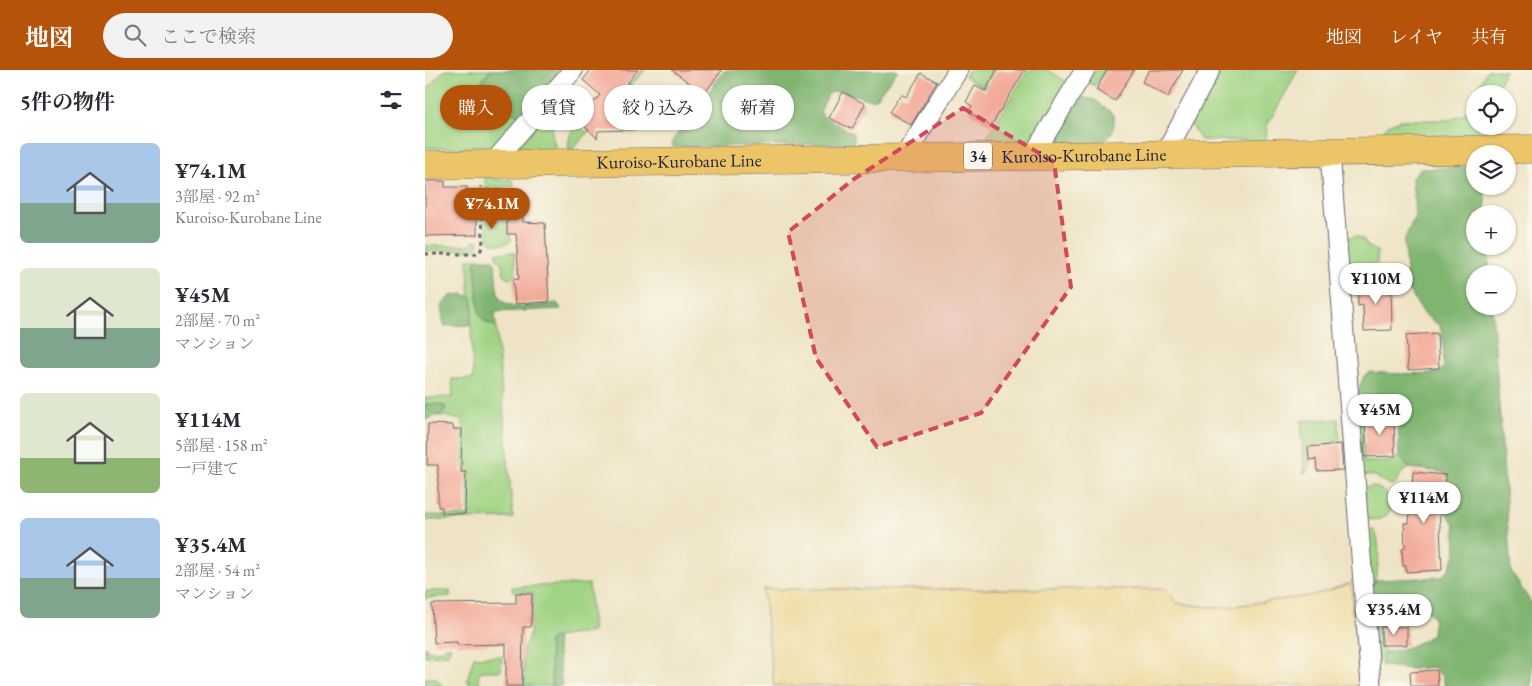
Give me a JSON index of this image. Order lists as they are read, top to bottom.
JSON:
{
  "streets": {
    "main road": ["Kuroiso-Kurobane Line", "34"]
  },
  "page": {
    "header": "地図",
    "search": "ここで検索",
    "nav": ["地図", "レイヤ", "共有"],
    "heading": "5件の物件",
    "map_buttons": ["+", "−"],
    "chip": [
      "購入",
      "賃貸",
      "絞り込み",
      "新着"
    ],
    "list": [
      {
        "name": "¥74.1M",
        "note": "3部屋 · 92 m² · Kuroiso-Kurobane Line"
      },
      {
        "name": "¥45M",
        "note": "2部屋 · 70 m² · マンション"
      },
      {
        "name": "¥114M",
        "note": "5部屋 · 158 m² · 一戸建て"
      },
      {
        "name": "¥35.4M",
        "note": "2部屋 · 54 m² · マンション"
      }
    ],
    "price": [
      "¥74.1M",
      "¥110M",
      "¥45M",
      "¥114M",
      "¥35.4M"
    ]
  }
}
